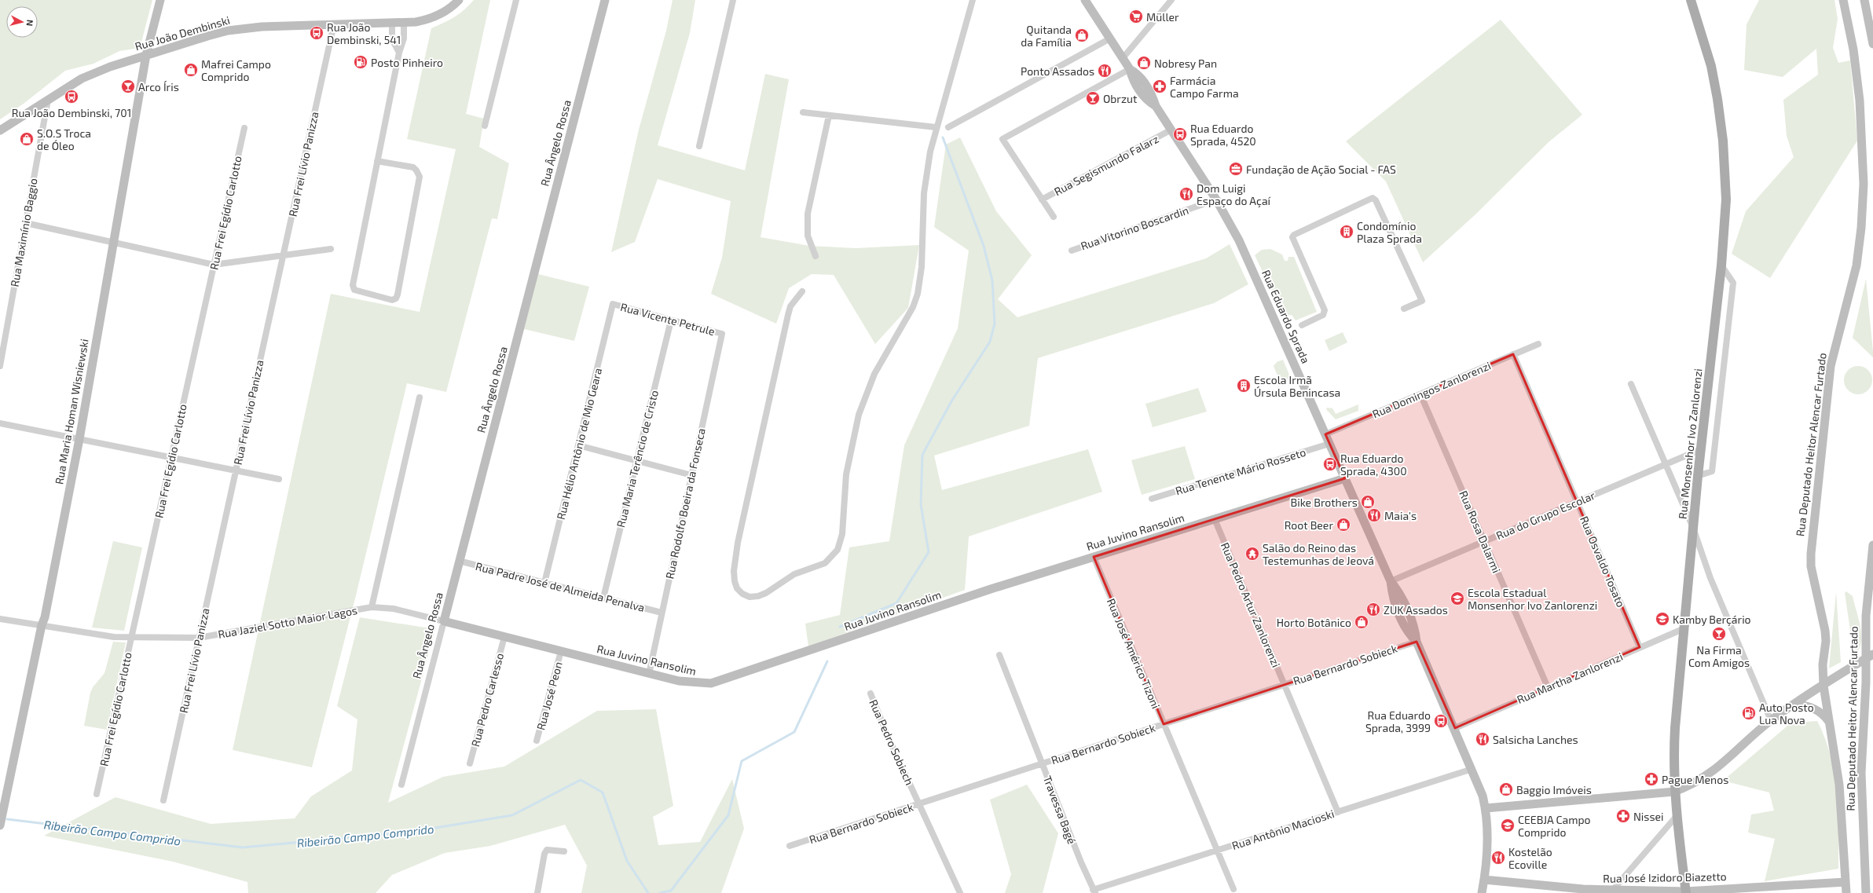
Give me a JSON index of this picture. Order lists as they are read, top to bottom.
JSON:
{
  "streets": {
    "main road": ["Rua Monsenhor Ivo Zanlorenzi"],
    "street": [
      "Rua João Dembinski",
      "Rua Ângelo Rossa",
      "Rua Frei Lívio Panizza",
      "Rua Segismundo Falarz",
      "Rua Frei Egídio Carlotto",
      "Rua Vitorino Boscardin",
      "Rua Maximínio Baggio",
      "Rua Eduardo Sprada",
      "Rua Vicente Petrule",
      "Rua Domingos Zanlorenzi",
      "Rua Maria Homan Wisniewski",
      "Rua Hélio Antônio de Mio Geara",
      "Rua Deputado Heitor Alencar Furtado",
      "Rua Maria Terêncio de Cristo",
      "Rua Tenente Mário Rosseto",
      "Rua Rodolfo Boeira da Fonseca",
      "Rua do Grupo Escolar",
      "Rua Juvino Ransolim",
      "Rua Rosa Dalarmi",
      "Rua Osvaldo Tosato",
      "Rua Padre José de Almeida Penalva",
      "Rua Pedro Artur Zanlorenzi",
      "Rua Jaziel Sotto Maior Lagos",
      "Rua José Américo Tizoni",
      "Rua Bernardo Sobieck",
      "Rua Martha Zanlorenzi",
      "Rua José Peon",
      "Rua Pedro Carlesso",
      "Rua Pedro Sobiech",
      "Travessa Bagé",
      "Rua Antônio Macioski",
      "Rua José Izidoro Biazetto"
    ]
  },
  "crossings": [
    ["Rua João Dembinski", "Rua Frei Lívio Panizza"],
    ["Rua João Dembinski", "Rua Maximínio Baggio"],
    ["Rua João Dembinski", "Rua Maria Homan Wisniewski"],
    ["Rua Ângelo Rossa", "Rua Juvino Ransolim"],
    ["Rua Ângelo Rossa", "Rua Padre José de Almeida Penalva"],
    ["Rua Ângelo Rossa", "Rua Jaziel Sotto Maior Lagos"],
    ["Rua Frei Lívio Panizza", "Rua Jaziel Sotto Maior Lagos"],
    ["Rua Segismundo Falarz", "Rua Eduardo Sprada"],
    ["Rua Frei Egídio Carlotto", "Rua Jaziel Sotto Maior Lagos"],
    ["Rua Vitorino Boscardin", "Rua Eduardo Sprada"],
    ["Rua Eduardo Sprada", "Rua Domingos Zanlorenzi"],
    ["Rua Eduardo Sprada", "Rua Tenente Mário Rosseto"],
    ["Rua Eduardo Sprada", "Rua do Grupo Escolar"],
    ["Rua Eduardo Sprada", "Rua Juvino Ransolim"],
    ["Rua Eduardo Sprada", "Rua Bernardo Sobieck"],
    ["Rua Eduardo Sprada", "Rua Martha Zanlorenzi"],
    ["Rua Eduardo Sprada", "Rua Antônio Macioski"],
    ["Rua Eduardo Sprada", "Rua José Izidoro Biazetto"],
    ["Rua Vicente Petrule", "Rua Hélio Antônio de Mio Geara"],
    ["Rua Vicente Petrule", "Rua Maria Terêncio de Cristo"],
    ["Rua Vicente Petrule", "Rua Rodolfo Boeira da Fonseca"],
    ["Rua Domingos Zanlorenzi", "Rua Rosa Dalarmi"],
    ["Rua Domingos Zanlorenzi", "Rua Osvaldo Tosato"],
    ["Rua Maria Homan Wisniewski", "Rua Jaziel Sotto Maior Lagos"],
    ["Rua Hélio Antônio de Mio Geara", "Rua Padre José de Almeida Penalva"],
    ["Rua Monsenhor Ivo Zanlorenzi", "Rua do Grupo Escolar"],
    ["Rua Monsenhor Ivo Zanlorenzi", "Rua Martha Zanlorenzi"],
    ["Rua Monsenhor Ivo Zanlorenzi", "Rua José Izidoro Biazetto"],
    ["Rua Deputado Heitor Alencar Furtado", "Rua José Izidoro Biazetto"],
    ["Rua Maria Terêncio de Cristo", "Rua Padre José de Almeida Penalva"],
    ["Rua Rodolfo Boeira da Fonseca", "Rua Juvino Ransolim"],
    ["Rua Rodolfo Boeira da Fonseca", "Rua Padre José de Almeida Penalva"],
    ["Rua do Grupo Escolar", "Rua Rosa Dalarmi"],
    ["Rua do Grupo Escolar", "Rua Osvaldo Tosato"],
    ["Rua Juvino Ransolim", "Rua Pedro Artur Zanlorenzi"],
    ["Rua Juvino Ransolim", "Rua Jaziel Sotto Maior Lagos"],
    ["Rua Juvino Ransolim", "Rua José Américo Tizoni"],
    ["Rua Juvino Ransolim", "Rua José Peon"],
    ["Rua Juvino Ransolim", "Rua Pedro Carlesso"],
    ["Rua Rosa Dalarmi", "Rua Martha Zanlorenzi"],
    ["Rua Osvaldo Tosato", "Rua Martha Zanlorenzi"],
    ["Rua Pedro Artur Zanlorenzi", "Rua Bernardo Sobieck"],
    ["Rua Pedro Artur Zanlorenzi", "Rua Antônio Macioski"],
    ["Rua José Américo Tizoni", "Rua Bernardo Sobieck"],
    ["Rua José Américo Tizoni", "Rua Antônio Macioski"],
    ["Rua Bernardo Sobieck", "Rua Pedro Sobiech"],
    ["Rua Bernardo Sobieck", "Travessa Bagé"],
    ["Travessa Bagé", "Rua Antônio Macioski"]
  ],
  "water": ["Ribeirão Campo Comprido"],
  "places": {
    "supermarket": ["Müller"],
    "bus stop": [
      "Rua João Dembinski, 541",
      "Rua João Dembinski, 701",
      "Rua Eduardo Sprada, 4520",
      "Rua Eduardo Sprada, 4300",
      "Rua Eduardo Sprada, 3999"
    ],
    "shop": [
      "Quitanda da Família",
      "Nobresy Pan",
      "Mafrei Campo Comprido",
      "S.O.S Troca de Óleo",
      "Bike Brothers",
      "Root Beer",
      "Horto Botânico",
      "Baggio Imóveis"
    ],
    "fuel station": ["Posto Pinheiro", "Auto Posto Lua Nova"],
    "restaurant": [
      "Ponto Assados",
      "Dom Luigi Espaço do Açaí",
      "Maia's",
      "ZUK Assados",
      "Salsicha Lanches",
      "Kostelão Ecoville"
    ],
    "bar": ["Arco Íris", "Obrzut", "Na Firma Com Amigos"],
    "pharmacy": ["Farmácia Campo Farma", "Pague Menos", "Nissei"],
    "office": ["Fundação de Ação Social - FAS"],
    "building": ["Condomínio Plaza Sprada", "Escola Irmã Úrsula Benincasa"],
    "temple": ["Salão do Reino das Testemunhas de Jeová"],
    "school or university": ["Escola Estadual Monsenhor Ivo Zanlorenzi", "Kamby Berçário", "CEEBJA Campo Comprido"]
  },
  "north": "right"
}
